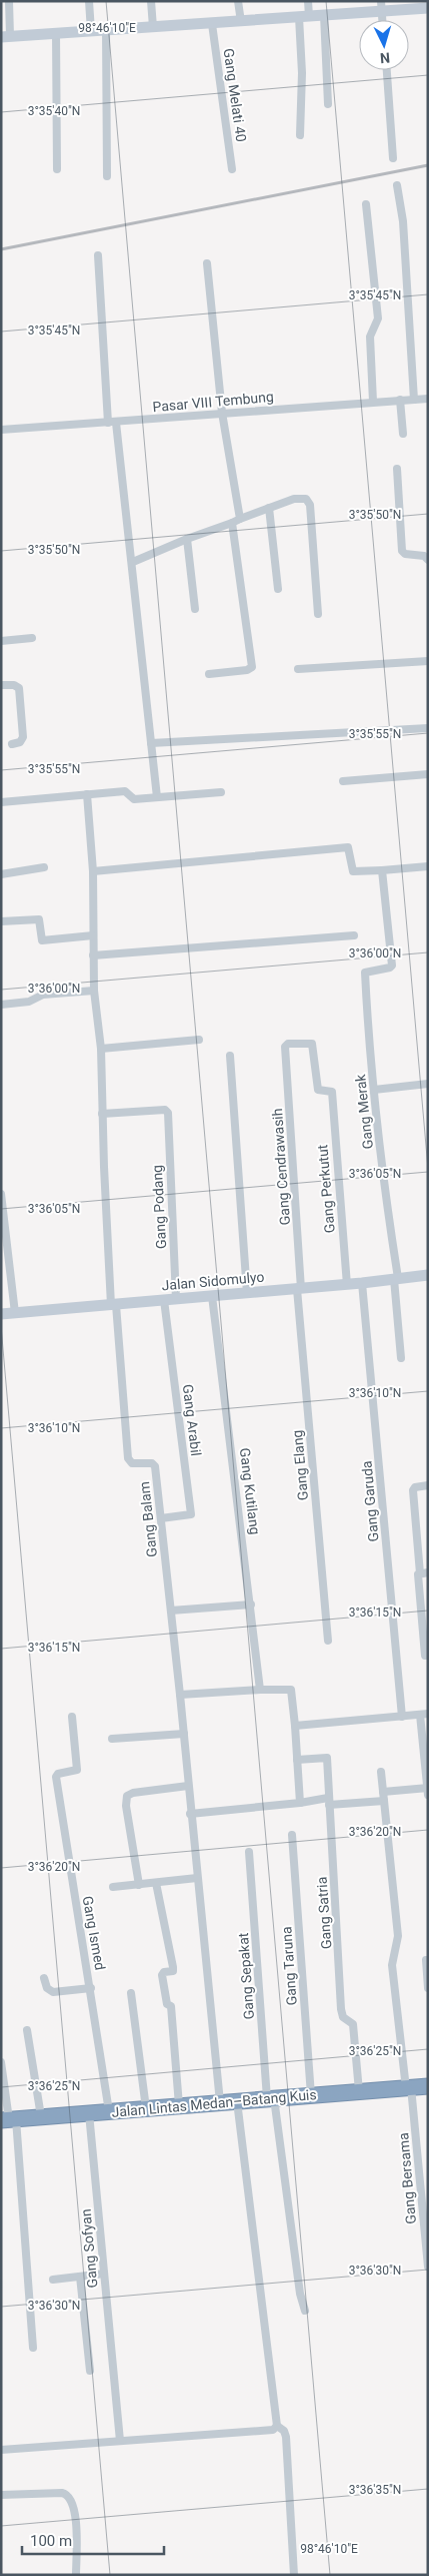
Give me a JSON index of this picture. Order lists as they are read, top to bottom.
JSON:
{
  "streets": {
    "highway": ["Jalan Lintas Medan–Batang Kuis"],
    "street": [
      "Gang Melati 40",
      "Pasar VIII Tembung",
      "Gang Merak",
      "Gang Cendrawasih",
      "Gang Perkutut",
      "Gang Podang",
      "Jalan Sidomulyo",
      "Gang Arabil",
      "Gang Elang",
      "Gang Kutilang",
      "Gang Garuda",
      "Gang Balam",
      "Gang Satria",
      "Gang Ismed",
      "Gang Taruna",
      "Gang Sepakat",
      "Gang Bersama",
      "Gang Sofyan"
    ]
  },
  "crossings": [
    ["Gang Merak", "Jalan Sidomulyo"],
    ["Gang Cendrawasih", "Gang Perkutut"],
    ["Gang Cendrawasih", "Jalan Sidomulyo"],
    ["Gang Cendrawasih", "Gang Elang"],
    ["Gang Perkutut", "Jalan Sidomulyo"],
    ["Gang Podang", "Jalan Sidomulyo"],
    ["Gang Podang", "Gang Arabil"],
    ["Jalan Sidomulyo", "Gang Arabil"],
    ["Jalan Sidomulyo", "Gang Elang"],
    ["Jalan Sidomulyo", "Gang Kutilang"],
    ["Jalan Sidomulyo", "Gang Garuda"],
    ["Jalan Sidomulyo", "Gang Balam"],
    ["Gang Arabil", "Gang Balam"],
    ["Gang Balam", "Jalan Lintas Medan–Batang Kuis"],
    ["Gang Satria", "Jalan Lintas Medan–Batang Kuis"],
    ["Gang Ismed", "Jalan Lintas Medan–Batang Kuis"],
    ["Gang Taruna", "Jalan Lintas Medan–Batang Kuis"],
    ["Gang Sepakat", "Jalan Lintas Medan–Batang Kuis"],
    ["Jalan Lintas Medan–Batang Kuis", "Gang Bersama"],
    ["Jalan Lintas Medan–Batang Kuis", "Gang Sofyan"]
  ],
  "scale_bar": "100 m",
  "north": "bottom",
  "coordinates": [
    "98°46'10\"E",
    "3°35'40\"N",
    "3°35'45\"N",
    "3°35'50\"N",
    "3°35'55\"N",
    "3°36'00\"N",
    "3°36'05\"N",
    "3°36'10\"N",
    "3°36'15\"N",
    "3°36'20\"N",
    "3°36'25\"N",
    "3°36'30\"N",
    "3°36'35\"N"
  ]
}
